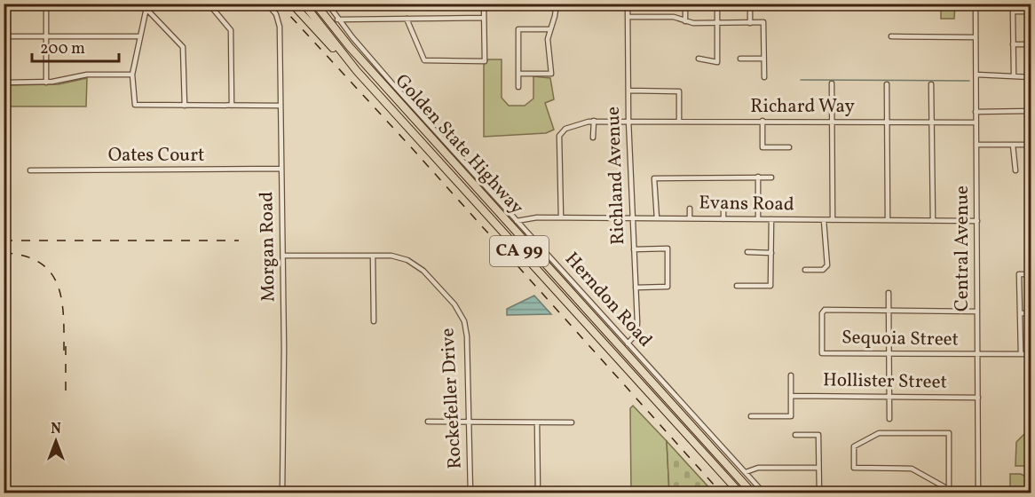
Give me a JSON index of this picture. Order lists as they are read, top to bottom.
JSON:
{
  "streets": {
    "highway": ["Golden State Highway", "CA 99"],
    "street": [
      "Richard Way",
      "Oates Court",
      "Richland Avenue",
      "Evans Road",
      "Morgan Road",
      "Central Avenue",
      "Herndon Road",
      "Sequoia Street",
      "Hollister Street",
      "Rockefeller Drive"
    ]
  },
  "crossings": [
    ["Richard Way", "Richland Avenue"],
    ["Richard Way", "Evans Road"],
    ["Richard Way", "Central Avenue"],
    ["Oates Court", "Morgan Road"],
    ["Richland Avenue", "Evans Road"],
    ["Richland Avenue", "Herndon Road"],
    ["Evans Road", "Central Avenue"],
    ["Evans Road", "Herndon Road"],
    ["Morgan Road", "Rockefeller Drive"],
    ["Central Avenue", "Sequoia Street"],
    ["Central Avenue", "Hollister Street"]
  ],
  "scale_bar": "200 m",
  "north": "top"
}
